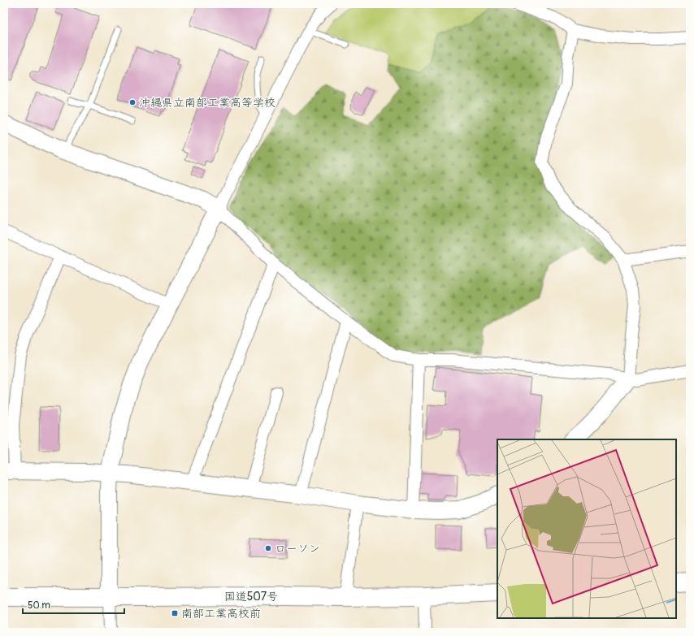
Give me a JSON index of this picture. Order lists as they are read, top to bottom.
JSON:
{
  "streets": {
    "highway": ["国道507号"]
  },
  "places": {
    "other": ["沖縄県立南部工業高等学校", "ローソン"],
    "transit": ["南部工業高校前"]
  },
  "scale_bar": "50 m"
}
